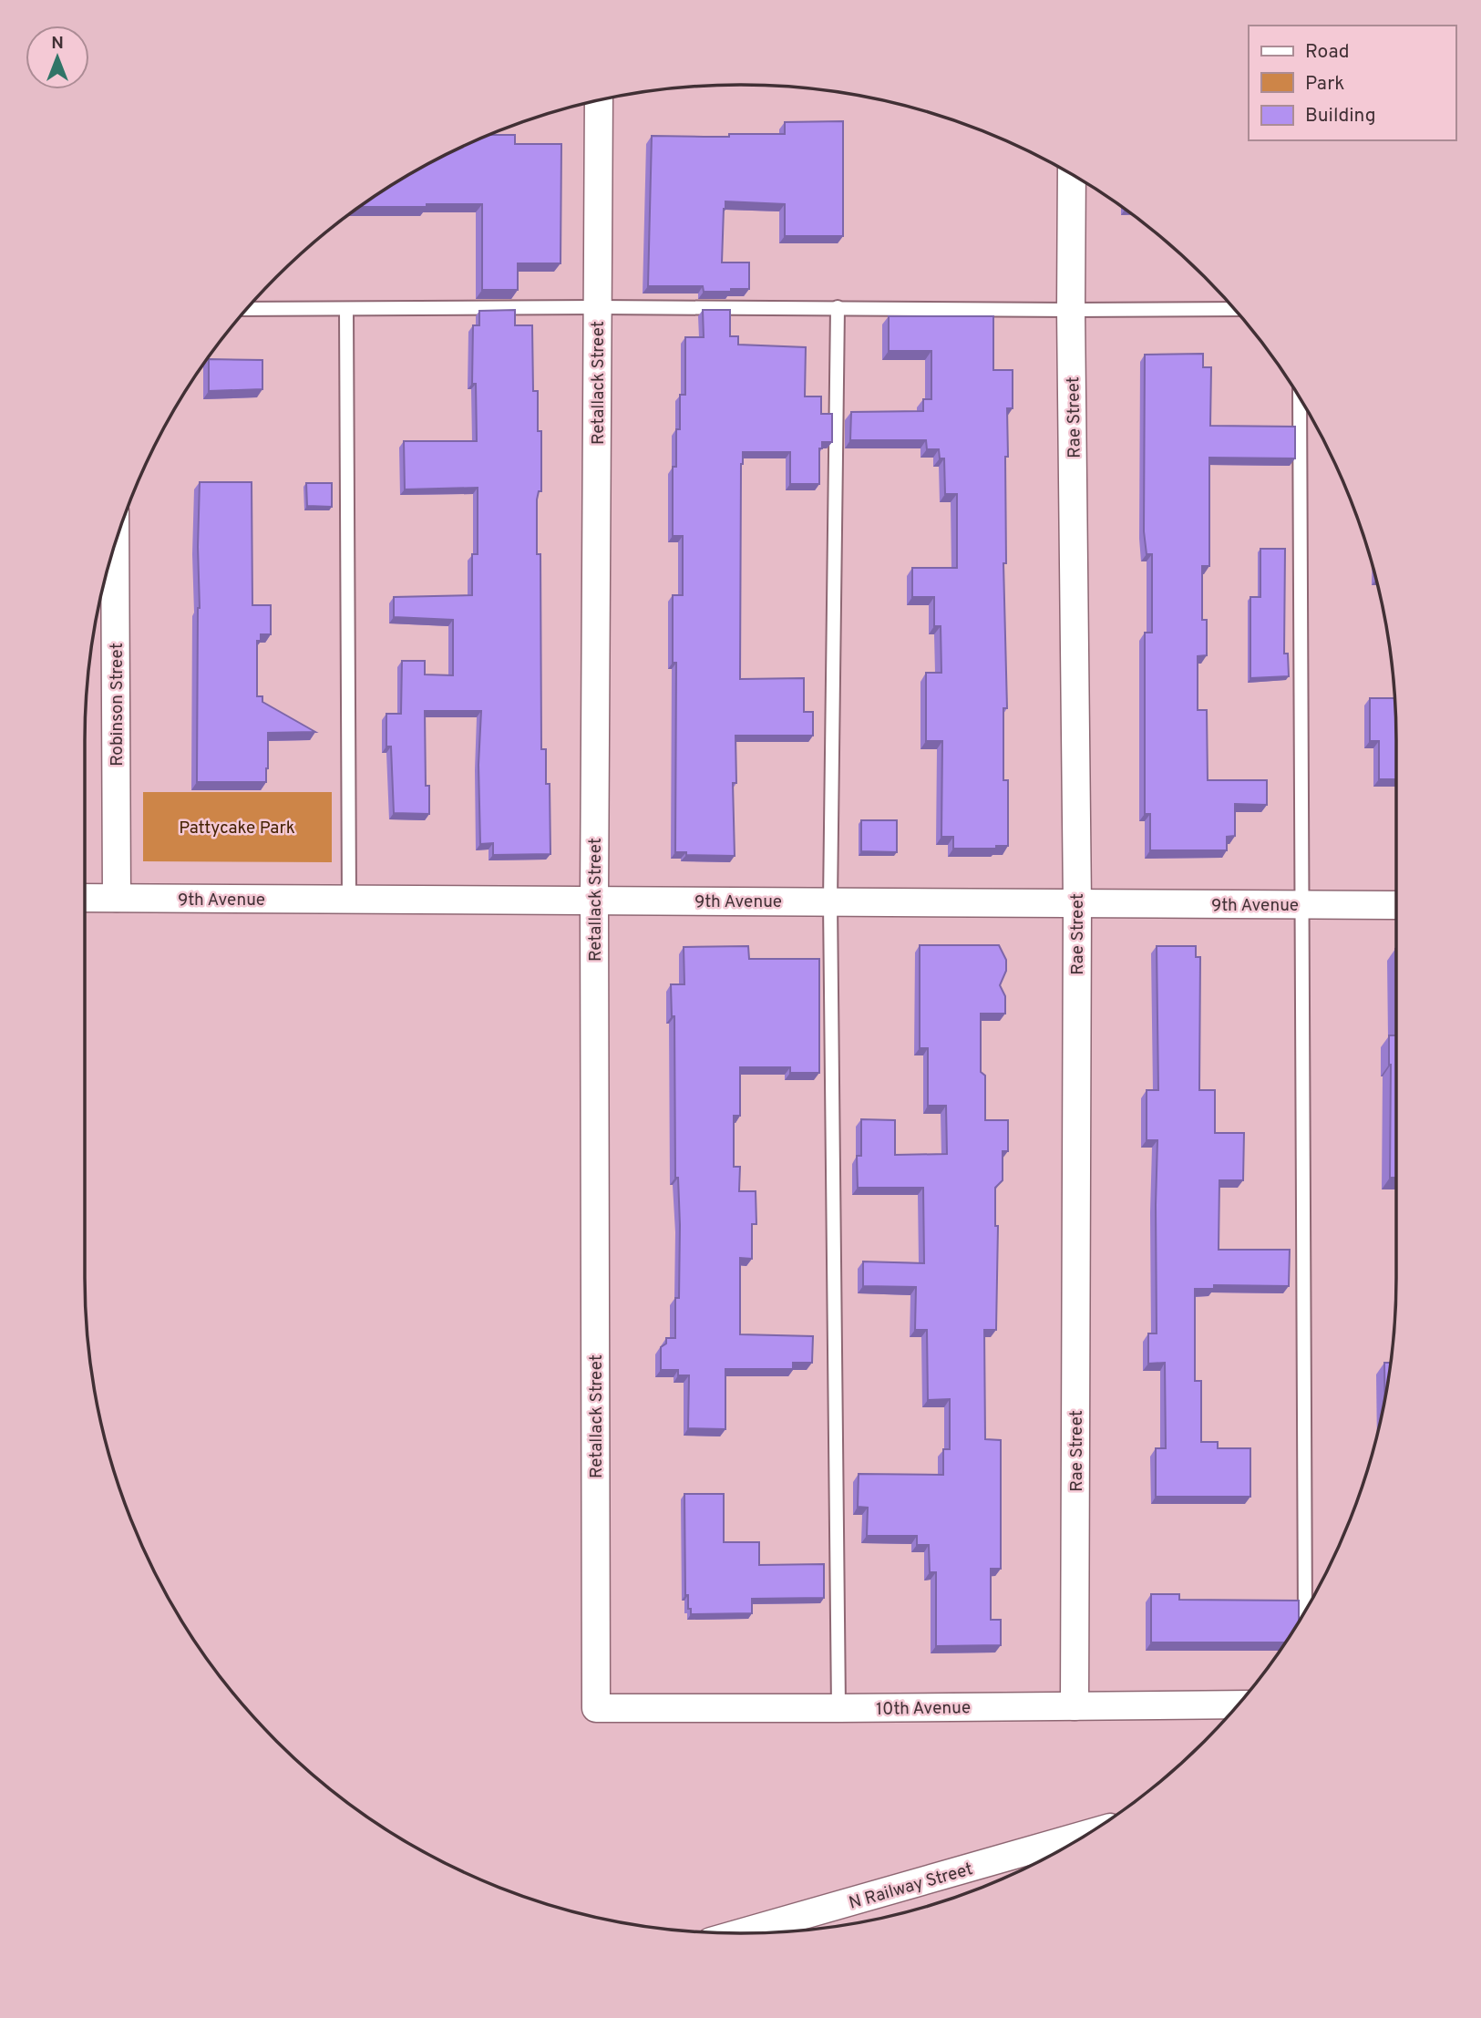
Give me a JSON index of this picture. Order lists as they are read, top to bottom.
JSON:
{
  "streets": {
    "street": [
      "Retallack Street",
      "Rae Street",
      "Robinson Street",
      "9th Avenue",
      "10th Avenue",
      "N Railway Street"
    ]
  },
  "crossings": [
    ["Retallack Street", "9th Avenue"],
    ["Retallack Street", "10th Avenue"],
    ["Rae Street", "9th Avenue"],
    ["Rae Street", "10th Avenue"],
    ["Robinson Street", "9th Avenue"]
  ],
  "parks": ["Pattycake Park"],
  "legend": ["Road", "Park", "Building"],
  "north": "top"
}
